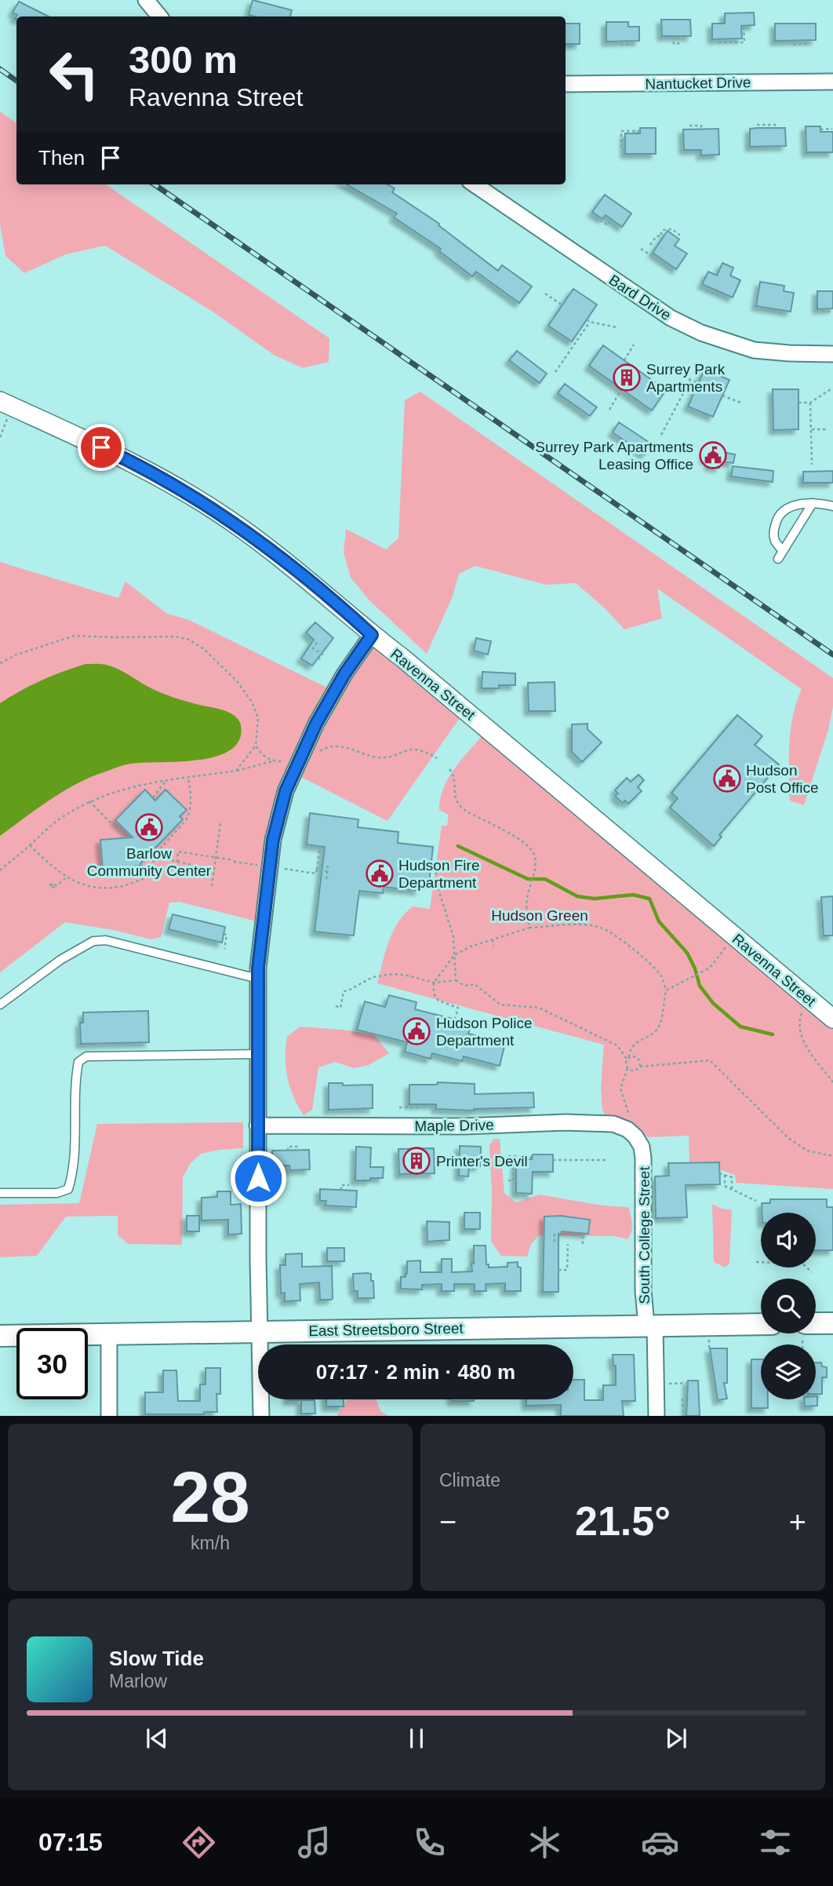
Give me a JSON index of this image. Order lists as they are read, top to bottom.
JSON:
{
  "streets": {
    "main road": ["East Streetsboro Street"],
    "street": [
      "Nantucket Drive",
      "Bard Drive",
      "Ravenna Street",
      "Maple Drive",
      "South College Street"
    ]
  },
  "crossings": [
    ["Maple Drive", "South College Street"],
    ["South College Street", "East Streetsboro Street"]
  ],
  "parks": ["Hudson Green"],
  "places": {
    "building": ["Surrey Park Apartments", "Printer's Devil"],
    "public building": [
      "Surrey Park Apartments Leasing Office",
      "Hudson Post Office",
      "Barlow Community Center",
      "Hudson Fire Department",
      "Hudson Police Department"
    ]
  },
  "page": {
    "turn": ["300 m", "Ravenna Street"],
    "then": "Then",
    "limit": "30",
    "trip": "07:17 · 2 min · 480 m",
    "tile": [
      ["28", "km/h"],
      "Climate"
    ],
    "heat": ["−", "21.5°", "+"],
    "song": ["Slow Tide", "Marlow"],
    "tabs": "07:15"
  }
}
